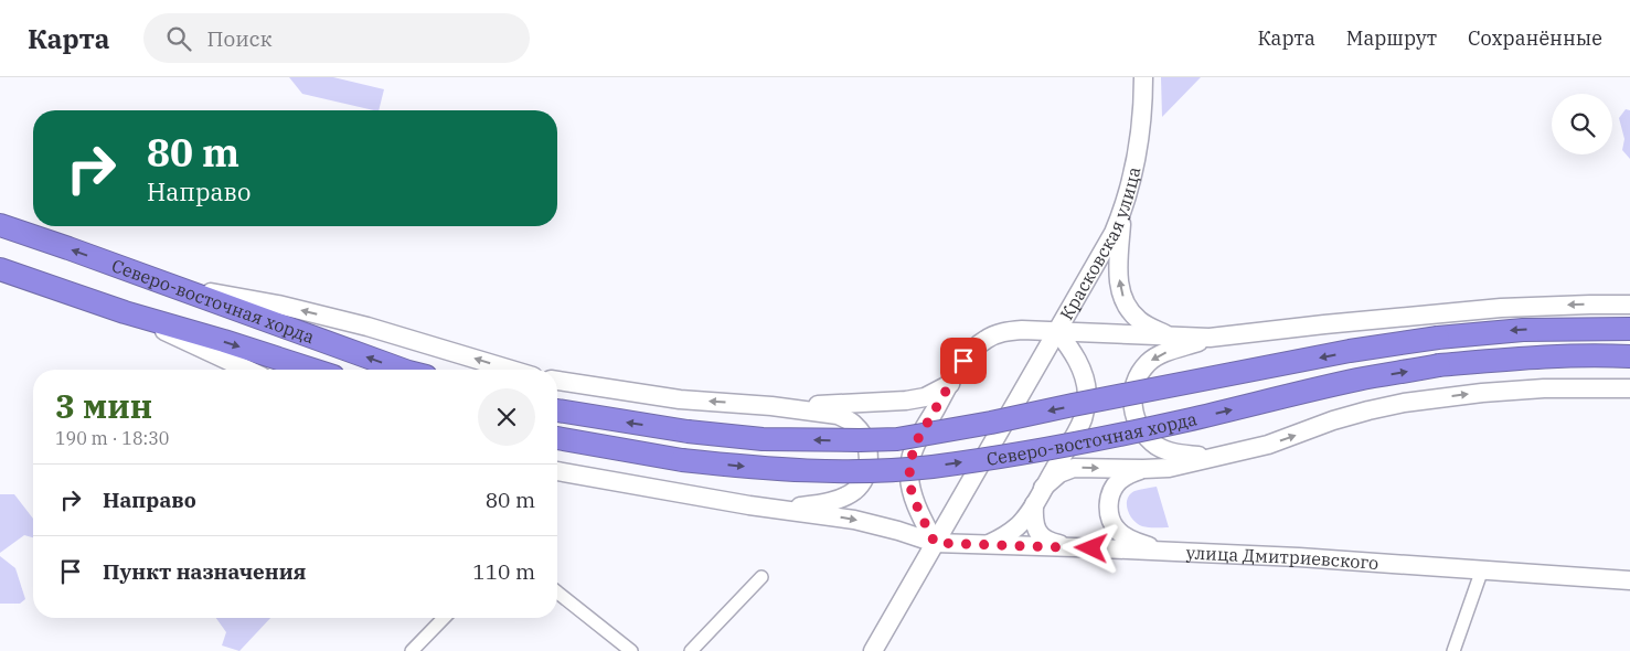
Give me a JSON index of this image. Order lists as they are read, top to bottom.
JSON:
{
  "streets": {
    "highway": ["Северо-восточная хорда"],
    "street": ["Красковская улица", "улица Дмитриевского"]
  },
  "crossings": [
    ["Красковская улица", "улица Дмитриевского"]
  ],
  "page": {
    "header": "Карта",
    "search": "Поиск",
    "nav": ["Карта", "Маршрут", "Сохранённые"],
    "turn": ["80 m", "Направо"],
    "heading": ["3 мин", "190 m · 18:30"],
    "list": [
      {
        "name": "Направо",
        "value": "80 m"
      },
      {
        "name": "Пункт назначения",
        "value": "110 m"
      }
    ]
  }
}
